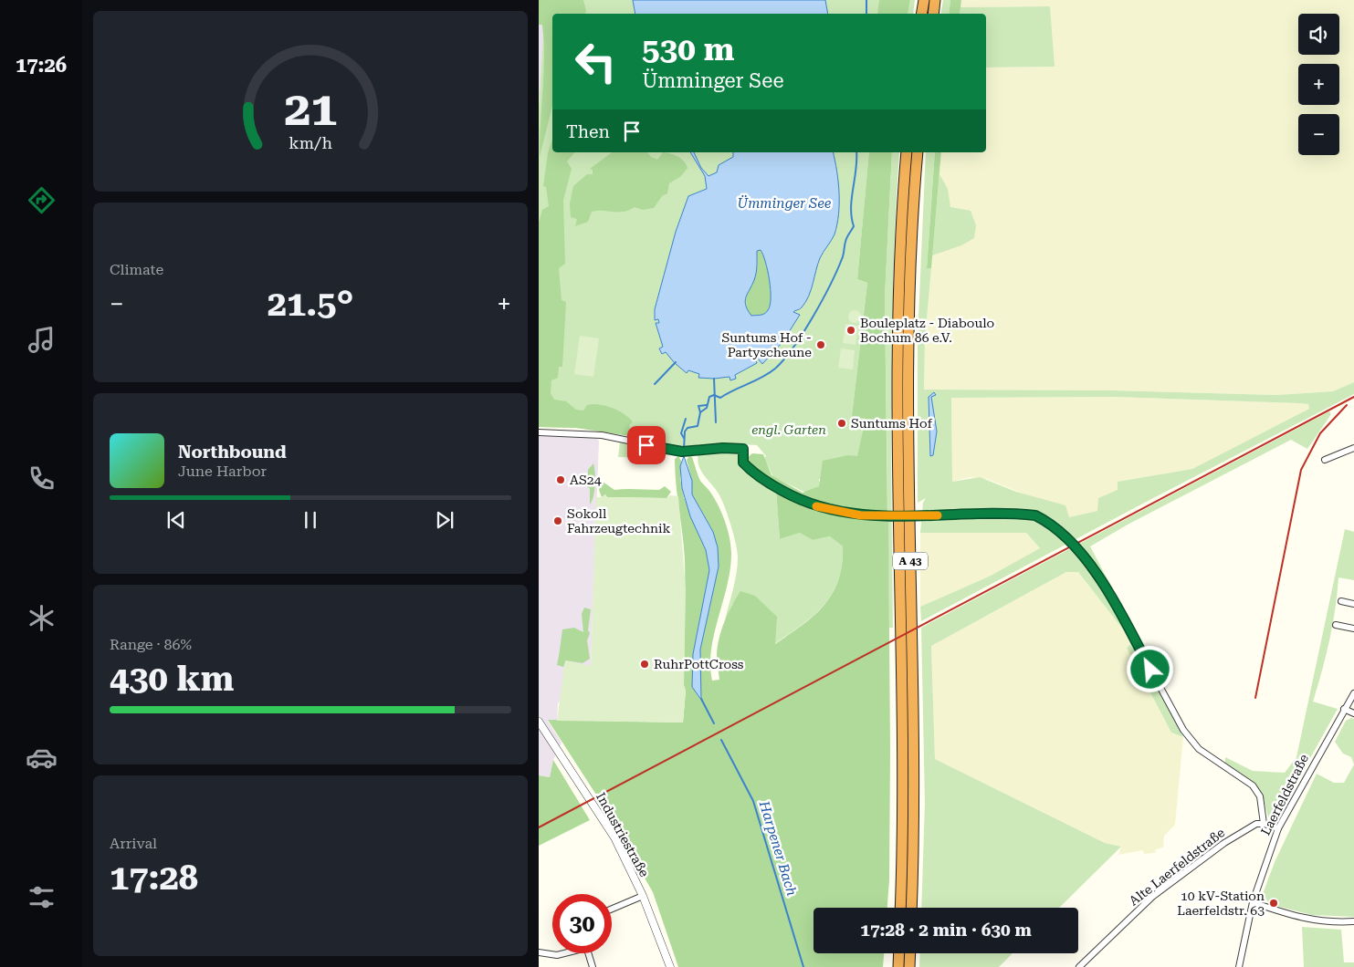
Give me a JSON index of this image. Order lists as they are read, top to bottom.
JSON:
{
  "streets": {
    "highway": ["A 43"],
    "street": ["Laerfeldstraße", "Industriestraße", "Alte Laerfeldstraße"]
  },
  "water": ["Ümminger See", "Harpener Bach"],
  "parks": ["engl. Garten"],
  "places": [
    "Bouleplatz - Diaboulo Bochum 86 e.V.",
    "Suntums Hof - Partyscheune",
    "Suntums Hof",
    "AS24",
    "Sokoll Fahrzeugtechnik",
    "RuhrPottCross",
    "10 kV-Station Laerfeldstr. 63"
  ],
  "page": {
    "tabs": "17:26",
    "map_buttons": ["+", "−"],
    "turn": ["530 m", "Ümminger See"],
    "then": "Then",
    "tile": [
      "Climate",
      ["Range · 86%", "430 km"],
      ["Arrival", "17:28"]
    ],
    "heat": ["−", "21.5°", "+"],
    "song": ["Northbound", "June Harbor"],
    "limit": "30",
    "trip": "17:28 · 2 min · 630 m",
    "gauge": ["21", "km/h"]
  }
}
